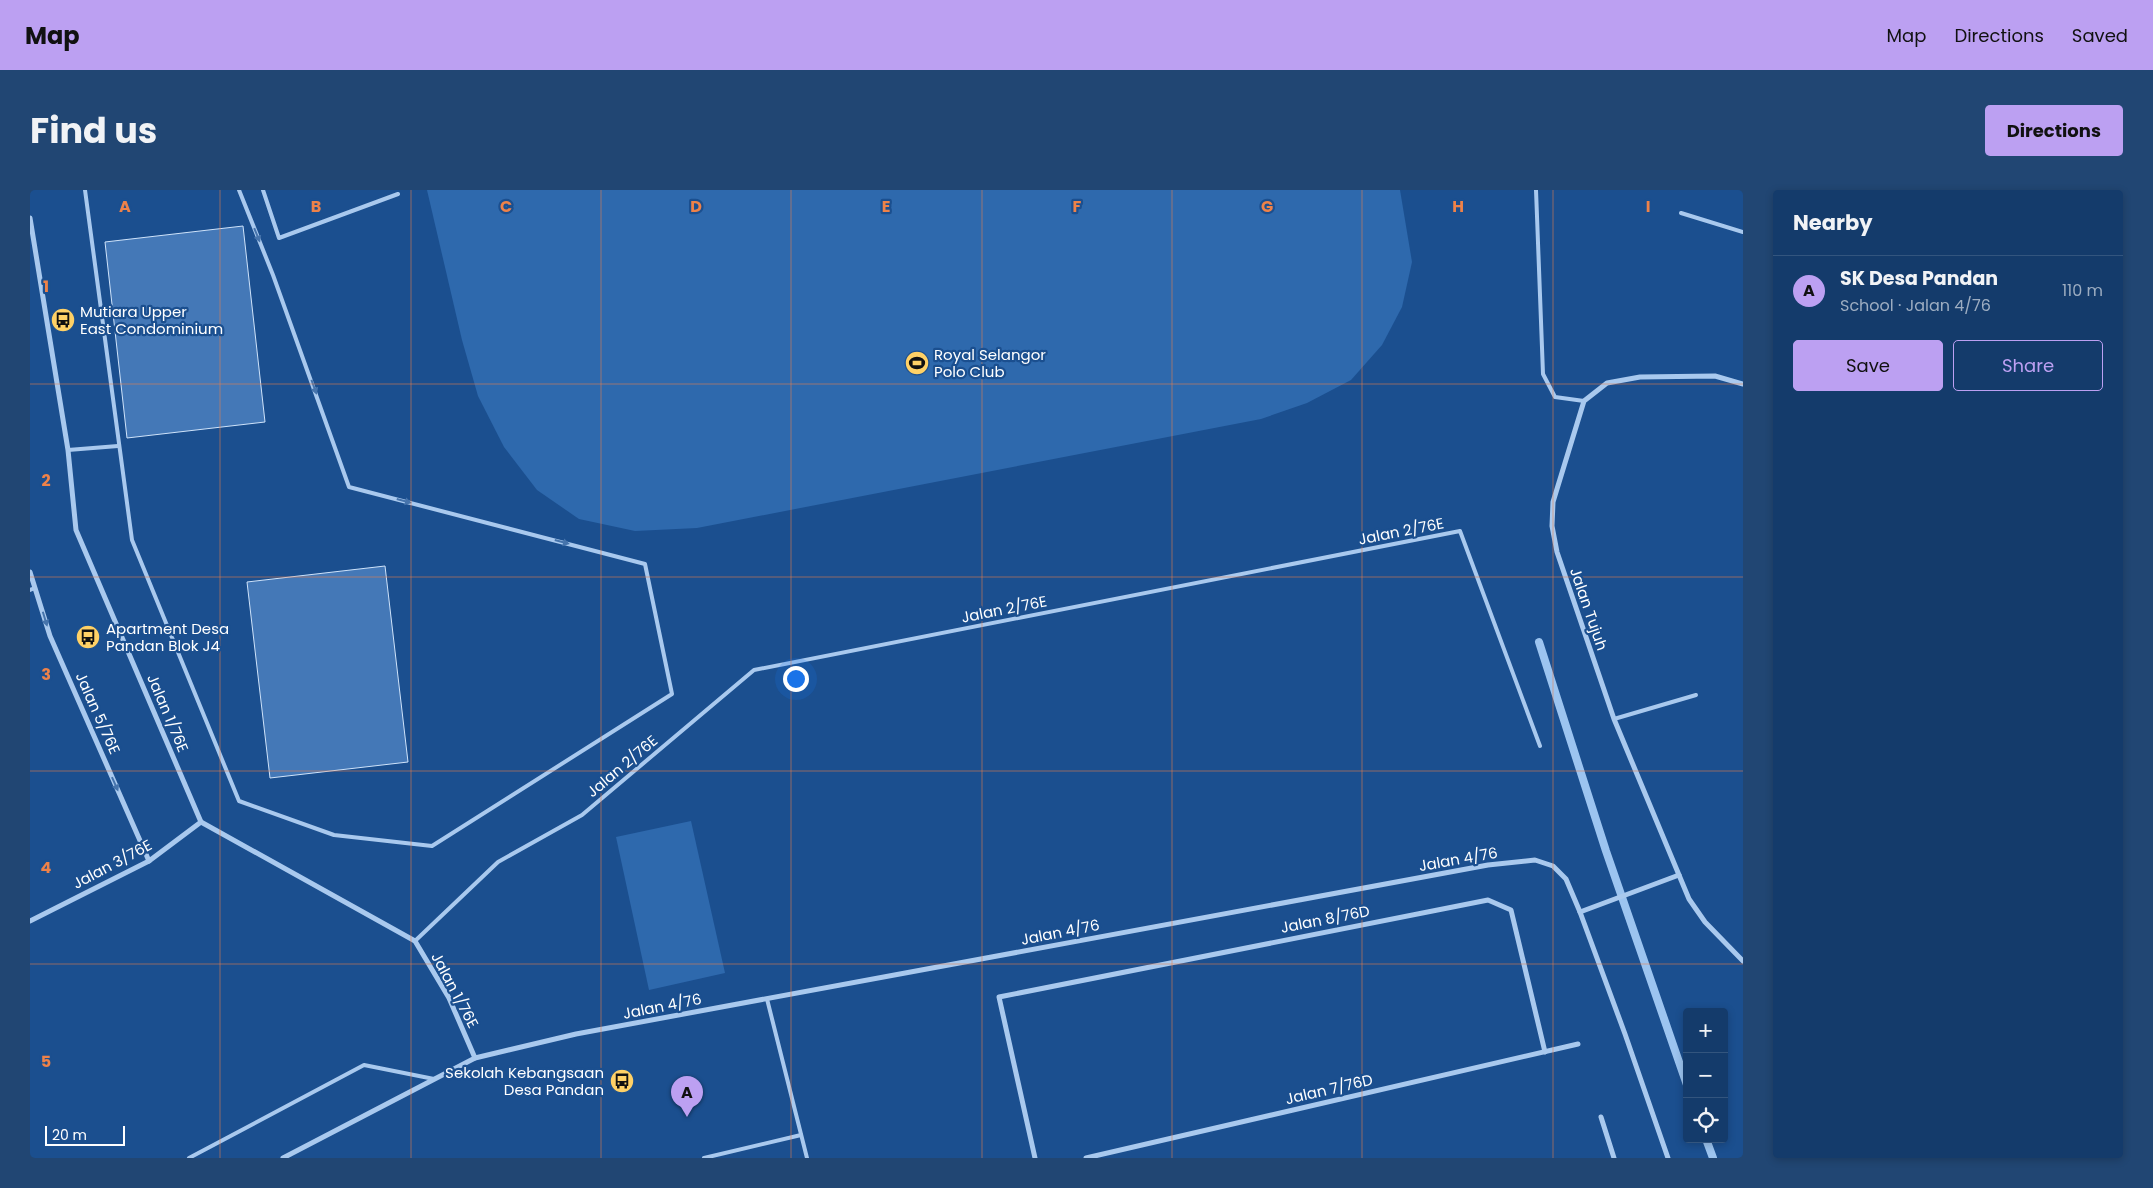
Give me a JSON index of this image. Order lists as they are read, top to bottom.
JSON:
{
  "streets": {
    "street": [
      "Jalan Tujuh",
      "Jalan 5/76E",
      "Jalan 1/76E",
      "Jalan 4/76",
      "Jalan 3/76E",
      "Jalan 8/76D",
      "Jalan 7/76D"
    ],
    "lane": ["Jalan 2/76E"]
  },
  "crossings": [
    ["Jalan 2/76E", "Jalan 1/76E"],
    ["Jalan 5/76E", "Jalan 3/76E"],
    ["Jalan 1/76E", "Jalan 4/76"],
    ["Jalan 1/76E", "Jalan 3/76E"],
    ["Jalan 8/76D", "Jalan 7/76D"]
  ],
  "one_way": ["Jalan 5/76E"],
  "places": {
    "bus stop": ["Mutiara Upper East Condominium", "Apartment Desa Pandan Blok J4", "Sekolah Kebangsaan Desa Pandan"],
    "sports": ["Royal Selangor Polo Club"]
  },
  "scale_bar": "20 m",
  "page": {
    "header": "Map",
    "nav": ["Map", "Directions", "Saved"],
    "title": "Find us",
    "buttons": [
      "Directions",
      ["Save", "Share"]
    ],
    "heading": "Nearby",
    "list": [
      {
        "mark": "A",
        "name": "SK Desa Pandan",
        "note": "School · Jalan 4/76",
        "value": "110 m"
      }
    ],
    "map_buttons": ["+", "−"],
    "pins": "A",
    "scale": "20 m"
  },
  "grid": {
    "columns": [
      "A",
      "B",
      "C",
      "D",
      "E",
      "F",
      "G",
      "H",
      "I"
    ],
    "rows": [
      "1",
      "2",
      "3",
      "4",
      "5"
    ]
  }
}
